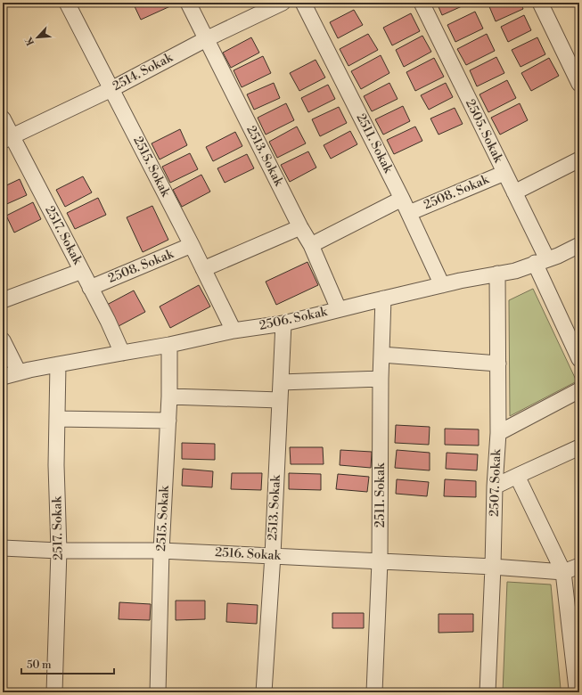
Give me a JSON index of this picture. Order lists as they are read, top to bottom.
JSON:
{
  "streets": {
    "street": [
      "2514. Sokak",
      "2505. Sokak",
      "2511. Sokak",
      "2513. Sokak",
      "2515. Sokak",
      "2508. Sokak",
      "2517. Sokak",
      "2506. Sokak",
      "2507. Sokak",
      "2516. Sokak"
    ]
  },
  "crossings": [
    ["2514. Sokak", "2513. Sokak"],
    ["2514. Sokak", "2515. Sokak"],
    ["2514. Sokak", "2517. Sokak"],
    ["2505. Sokak", "2508. Sokak"],
    ["2505. Sokak", "2506. Sokak"],
    ["2511. Sokak", "2508. Sokak"],
    ["2511. Sokak", "2506. Sokak"],
    ["2511. Sokak", "2516. Sokak"],
    ["2513. Sokak", "2506. Sokak"],
    ["2513. Sokak", "2516. Sokak"],
    ["2515. Sokak", "2508. Sokak"],
    ["2515. Sokak", "2506. Sokak"],
    ["2515. Sokak", "2516. Sokak"],
    ["2508. Sokak", "2517. Sokak"],
    ["2517. Sokak", "2506. Sokak"],
    ["2517. Sokak", "2516. Sokak"],
    ["2506. Sokak", "2507. Sokak"],
    ["2507. Sokak", "2516. Sokak"]
  ],
  "scale_bar": "50 m",
  "north": "bottom left"
}
